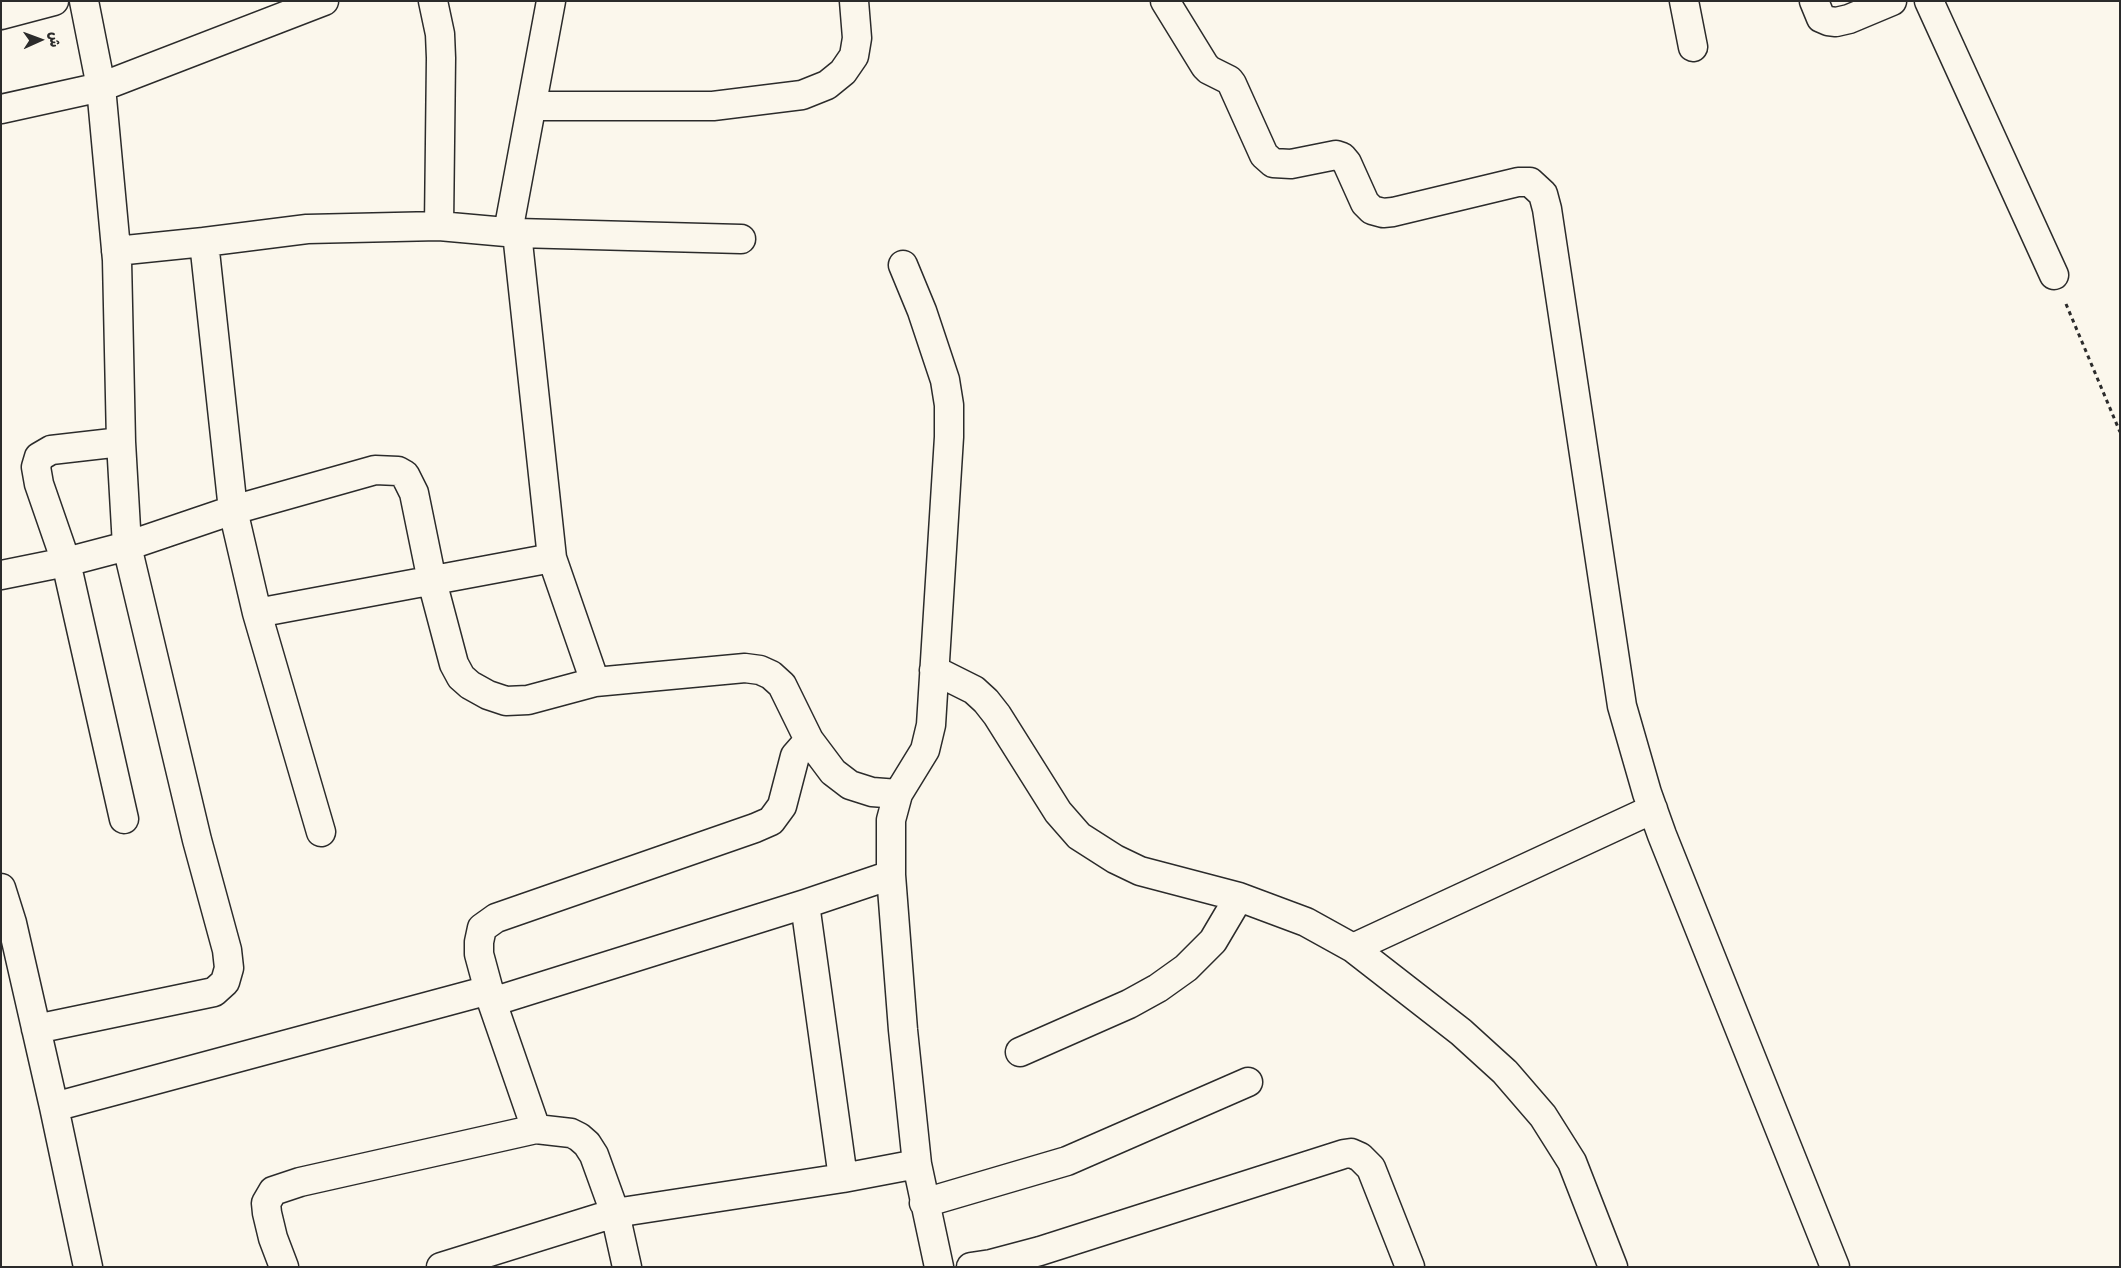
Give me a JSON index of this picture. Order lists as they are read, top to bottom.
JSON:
{
  "north": "right"
}
